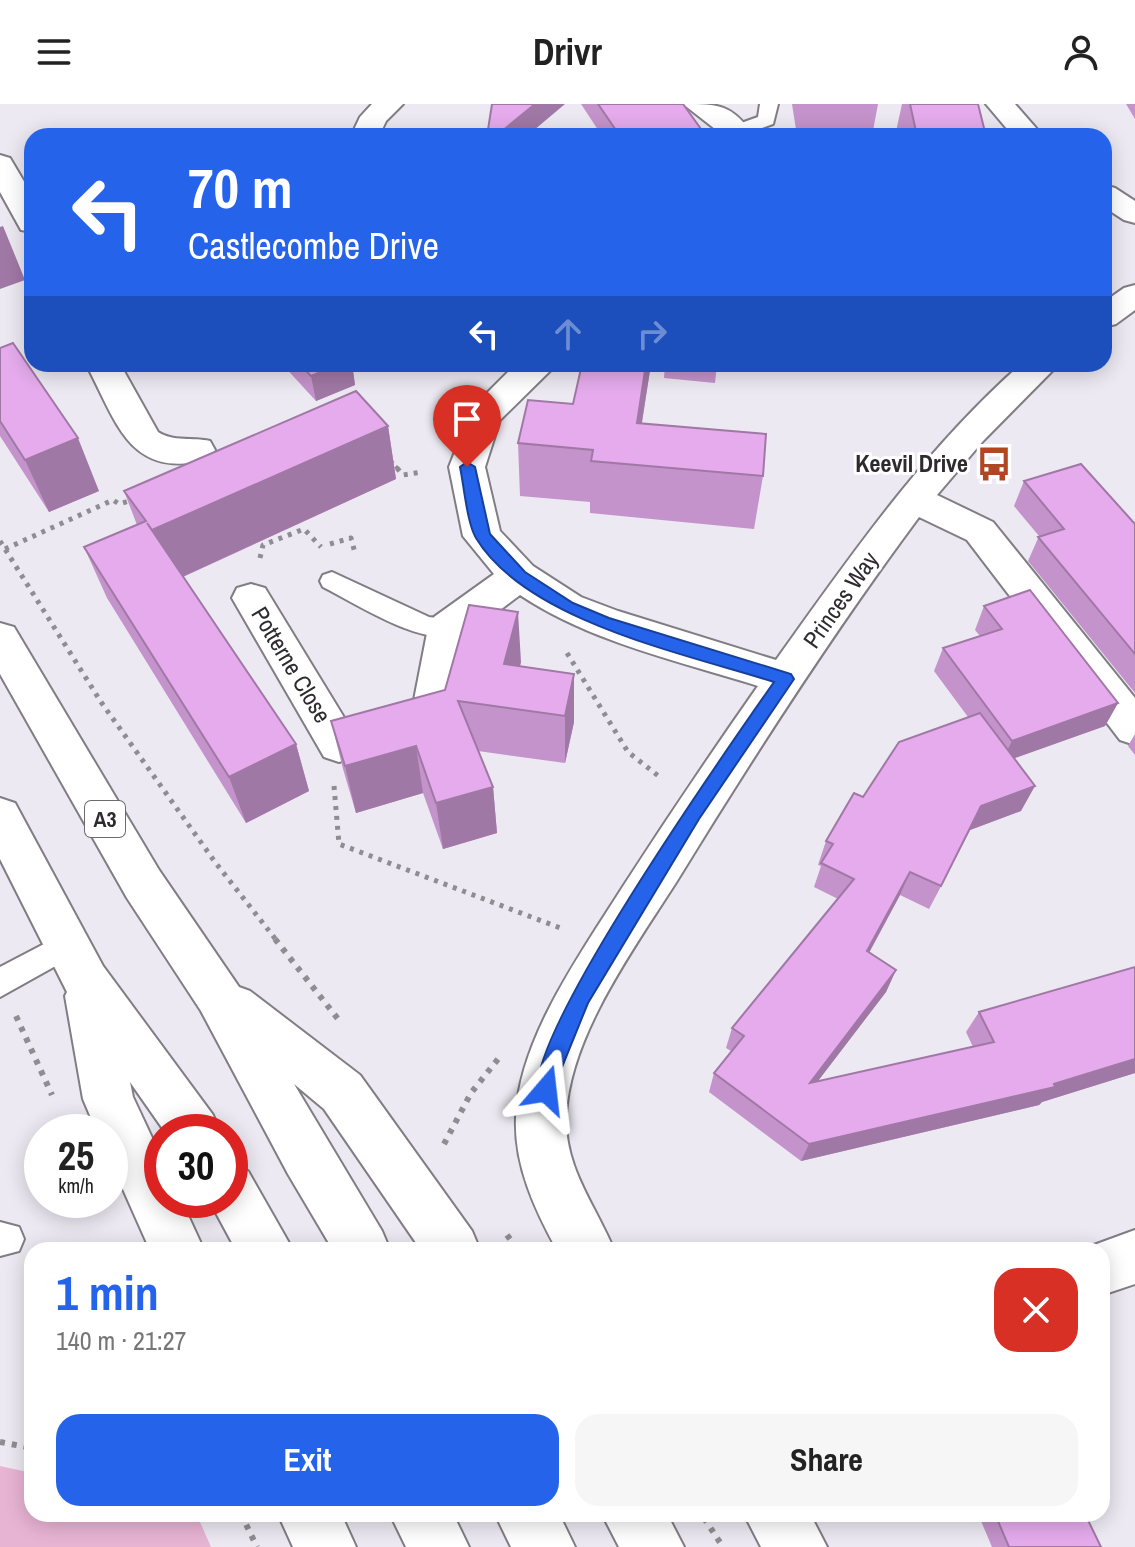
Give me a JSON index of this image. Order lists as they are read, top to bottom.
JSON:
{
  "streets": {
    "main road": ["Princes Way", "Potterne Close", "A3"]
  },
  "places": {
    "bus stop": ["Keevil Drive"]
  },
  "page": {
    "header": "Drivr",
    "turn": ["70 m", "Castlecombe Drive"],
    "speed": "25 km/h",
    "limit": "30",
    "heading": ["1 min", "140 m · 21:27"],
    "buttons": ["Exit", "Share"]
  }
}
